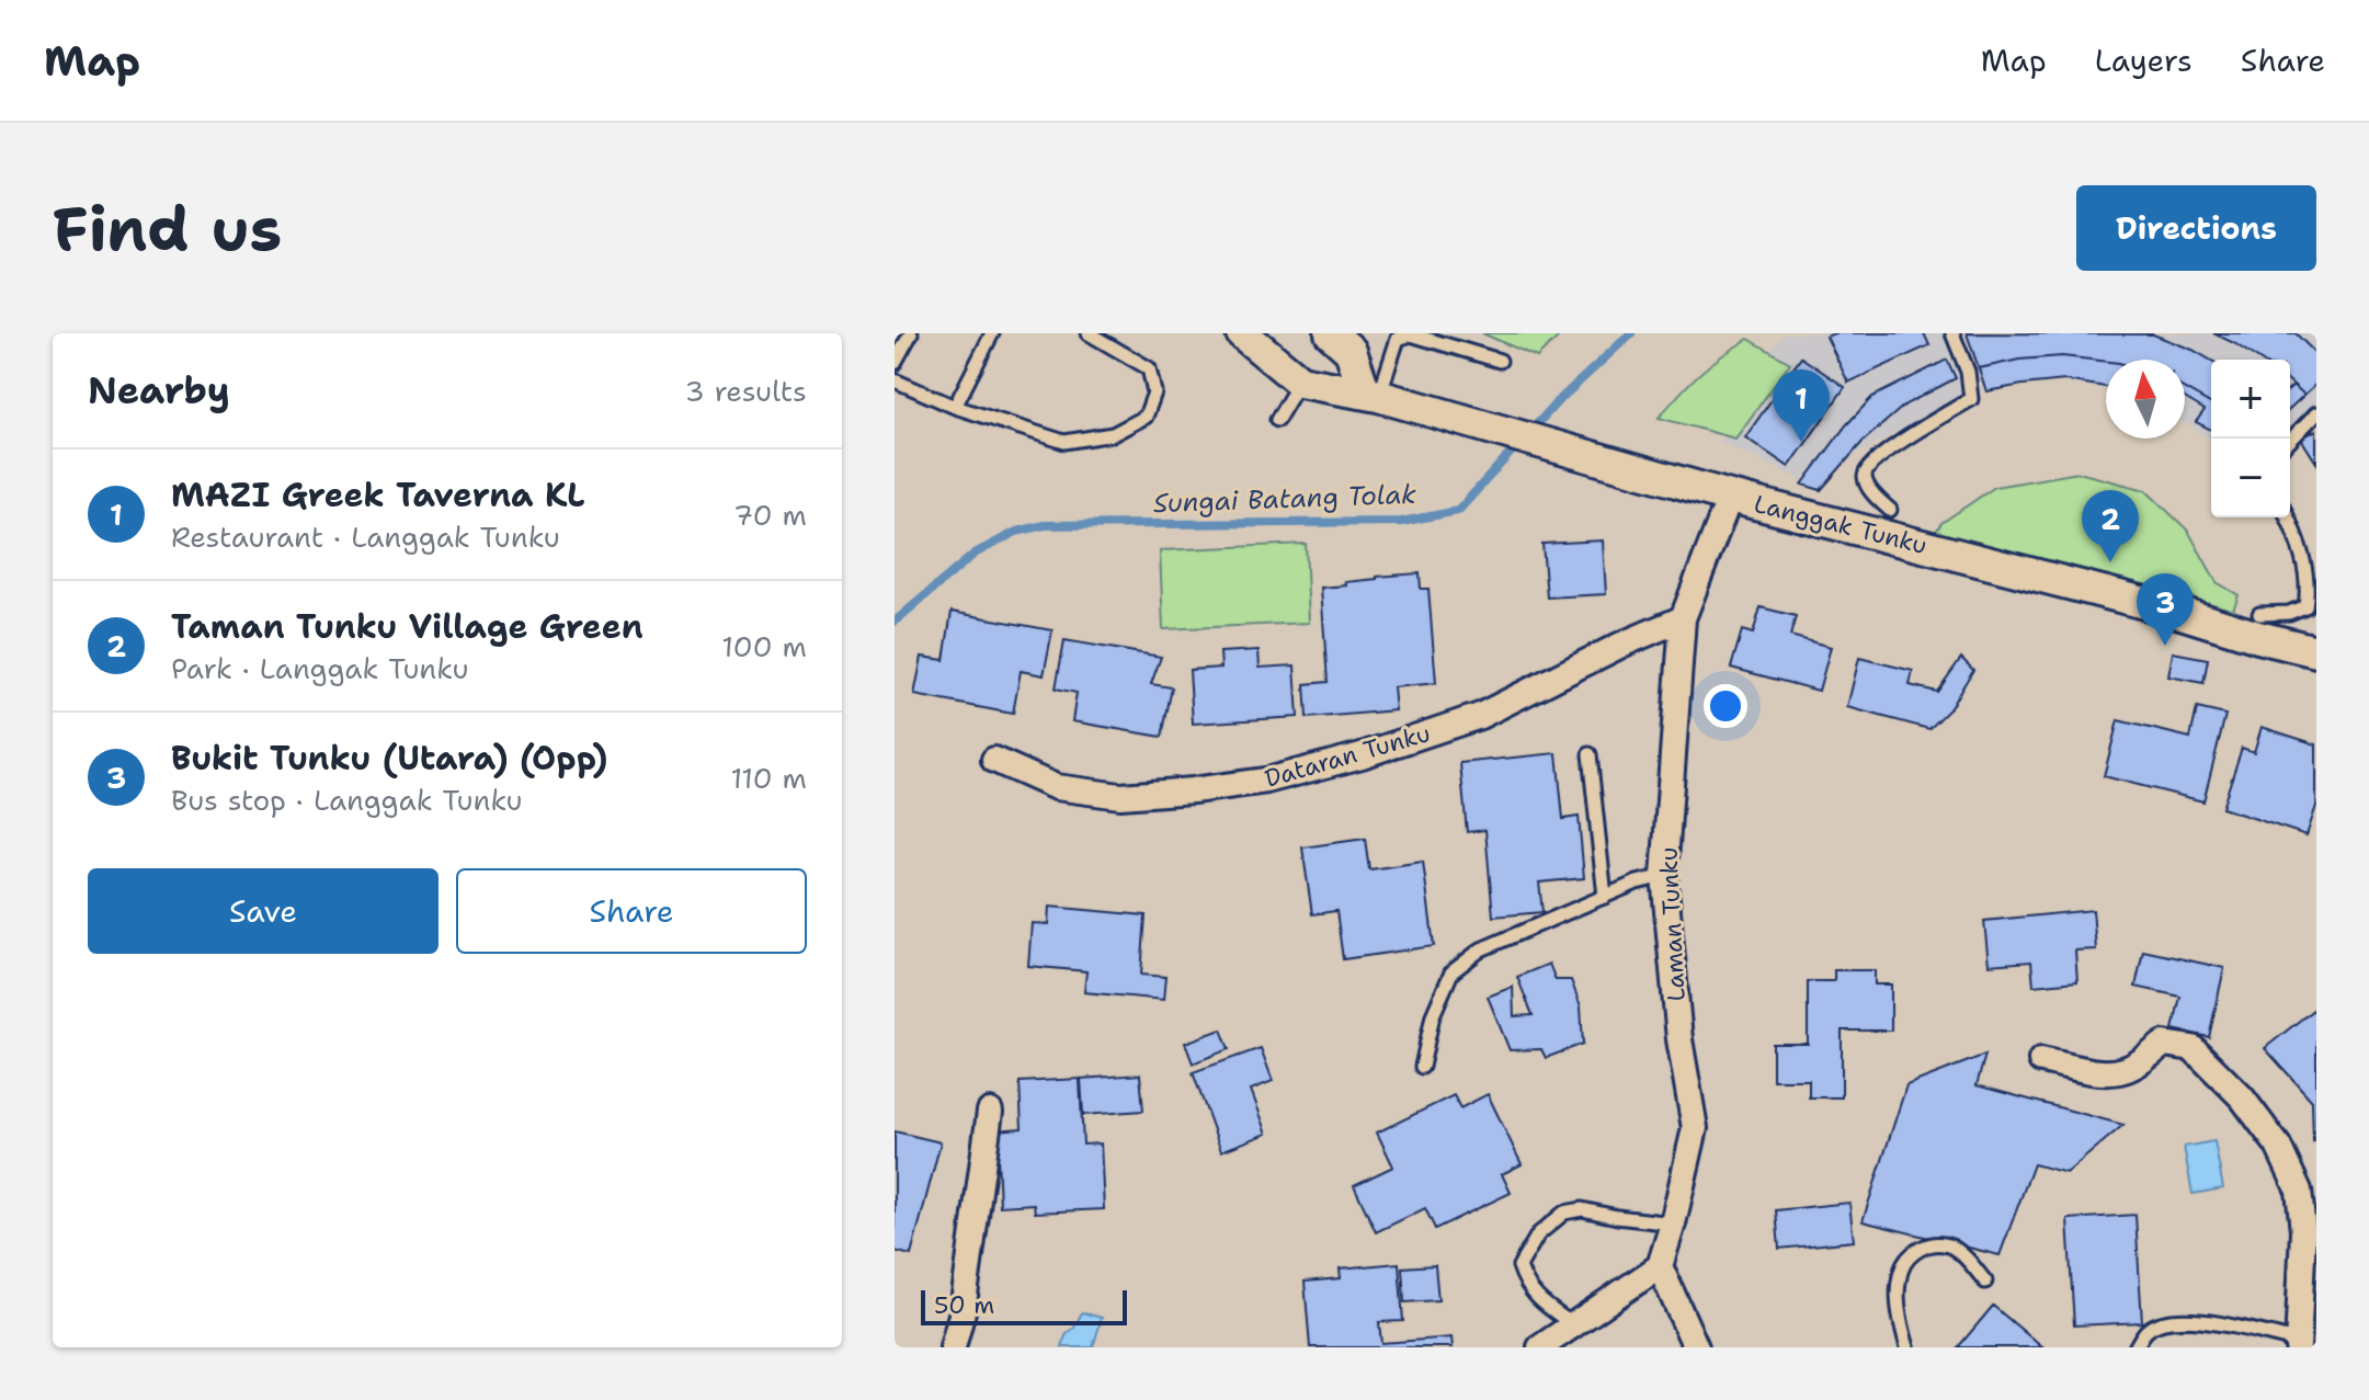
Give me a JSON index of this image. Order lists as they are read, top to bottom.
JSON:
{
  "streets": {
    "street": ["Langgak Tunku", "Dataran Tunku", "Laman Tunku"]
  },
  "crossings": [
    ["Langgak Tunku", "Laman Tunku"],
    ["Dataran Tunku", "Laman Tunku"]
  ],
  "water": ["Sungai Batang Tolak"],
  "scale_bar": "50 m",
  "north": "top",
  "page": {
    "header": "Map",
    "nav": ["Map", "Layers", "Share"],
    "buttons": [
      "Directions",
      ["Save", "Share"]
    ],
    "title": "Find us",
    "heading": ["Nearby", "3 results"],
    "map_buttons": ["+", "−"],
    "pins": ["1", "2", "3"],
    "list": [
      {
        "mark": "1",
        "name": "MAZI Greek Taverna KL",
        "note": "Restaurant · Langgak Tunku",
        "value": "70 m"
      },
      {
        "mark": "2",
        "name": "Taman Tunku Village Green",
        "note": "Park · Langgak Tunku",
        "value": "100 m"
      },
      {
        "mark": "3",
        "name": "Bukit Tunku (Utara) (Opp)",
        "note": "Bus stop · Langgak Tunku",
        "value": "110 m"
      }
    ],
    "scale": "50 m"
  }
}
